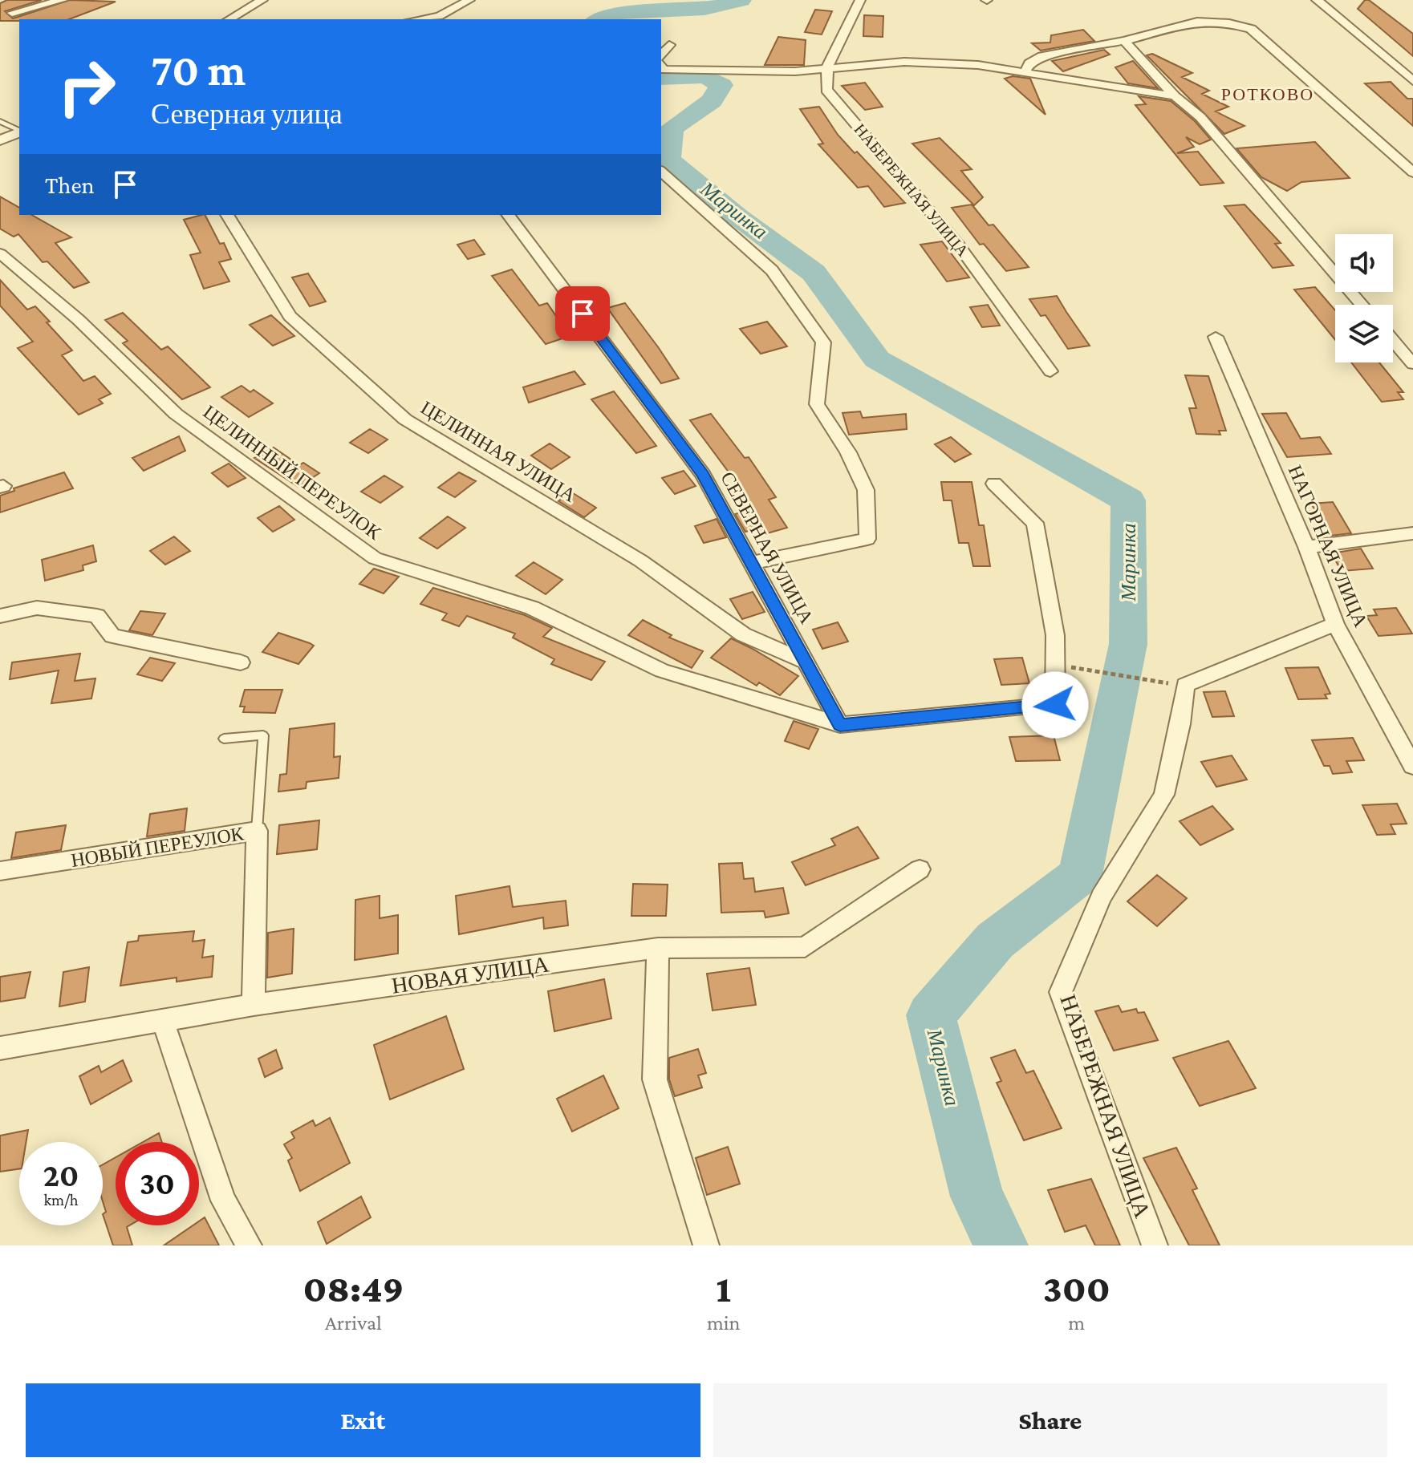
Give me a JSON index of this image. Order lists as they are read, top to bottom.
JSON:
{
  "streets": {
    "street": [
      "НАБЕРЕЖНАЯ УЛИЦА",
      "ЦЕЛИННАЯ УЛИЦА",
      "ЦЕЛИННЫЙ ПЕРЕУЛОК",
      "НАГОРНАЯ УЛИЦА",
      "СЕВЕРНАЯ УЛИЦА",
      "НОВЫЙ ПЕРЕУЛОК",
      "НОВАЯ УЛИЦА"
    ]
  },
  "crossings": [
    ["ЦЕЛИННАЯ УЛИЦА", "СЕВЕРНАЯ УЛИЦА"],
    ["ЦЕЛИННЫЙ ПЕРЕУЛОК", "СЕВЕРНАЯ УЛИЦА"],
    ["НОВЫЙ ПЕРЕУЛОК", "НОВАЯ УЛИЦА"]
  ],
  "districts": ["РОТКОВО"],
  "water": ["Маринка"],
  "page": {
    "turn": ["70 m", "Северная улица"],
    "then": "Then",
    "speed": "20 km/h",
    "limit": "30",
    "eta": [
      "08:49",
      "Arrival",
      "1",
      "min",
      "300",
      "m"
    ],
    "buttons": ["Exit", "Share"]
  }
}
